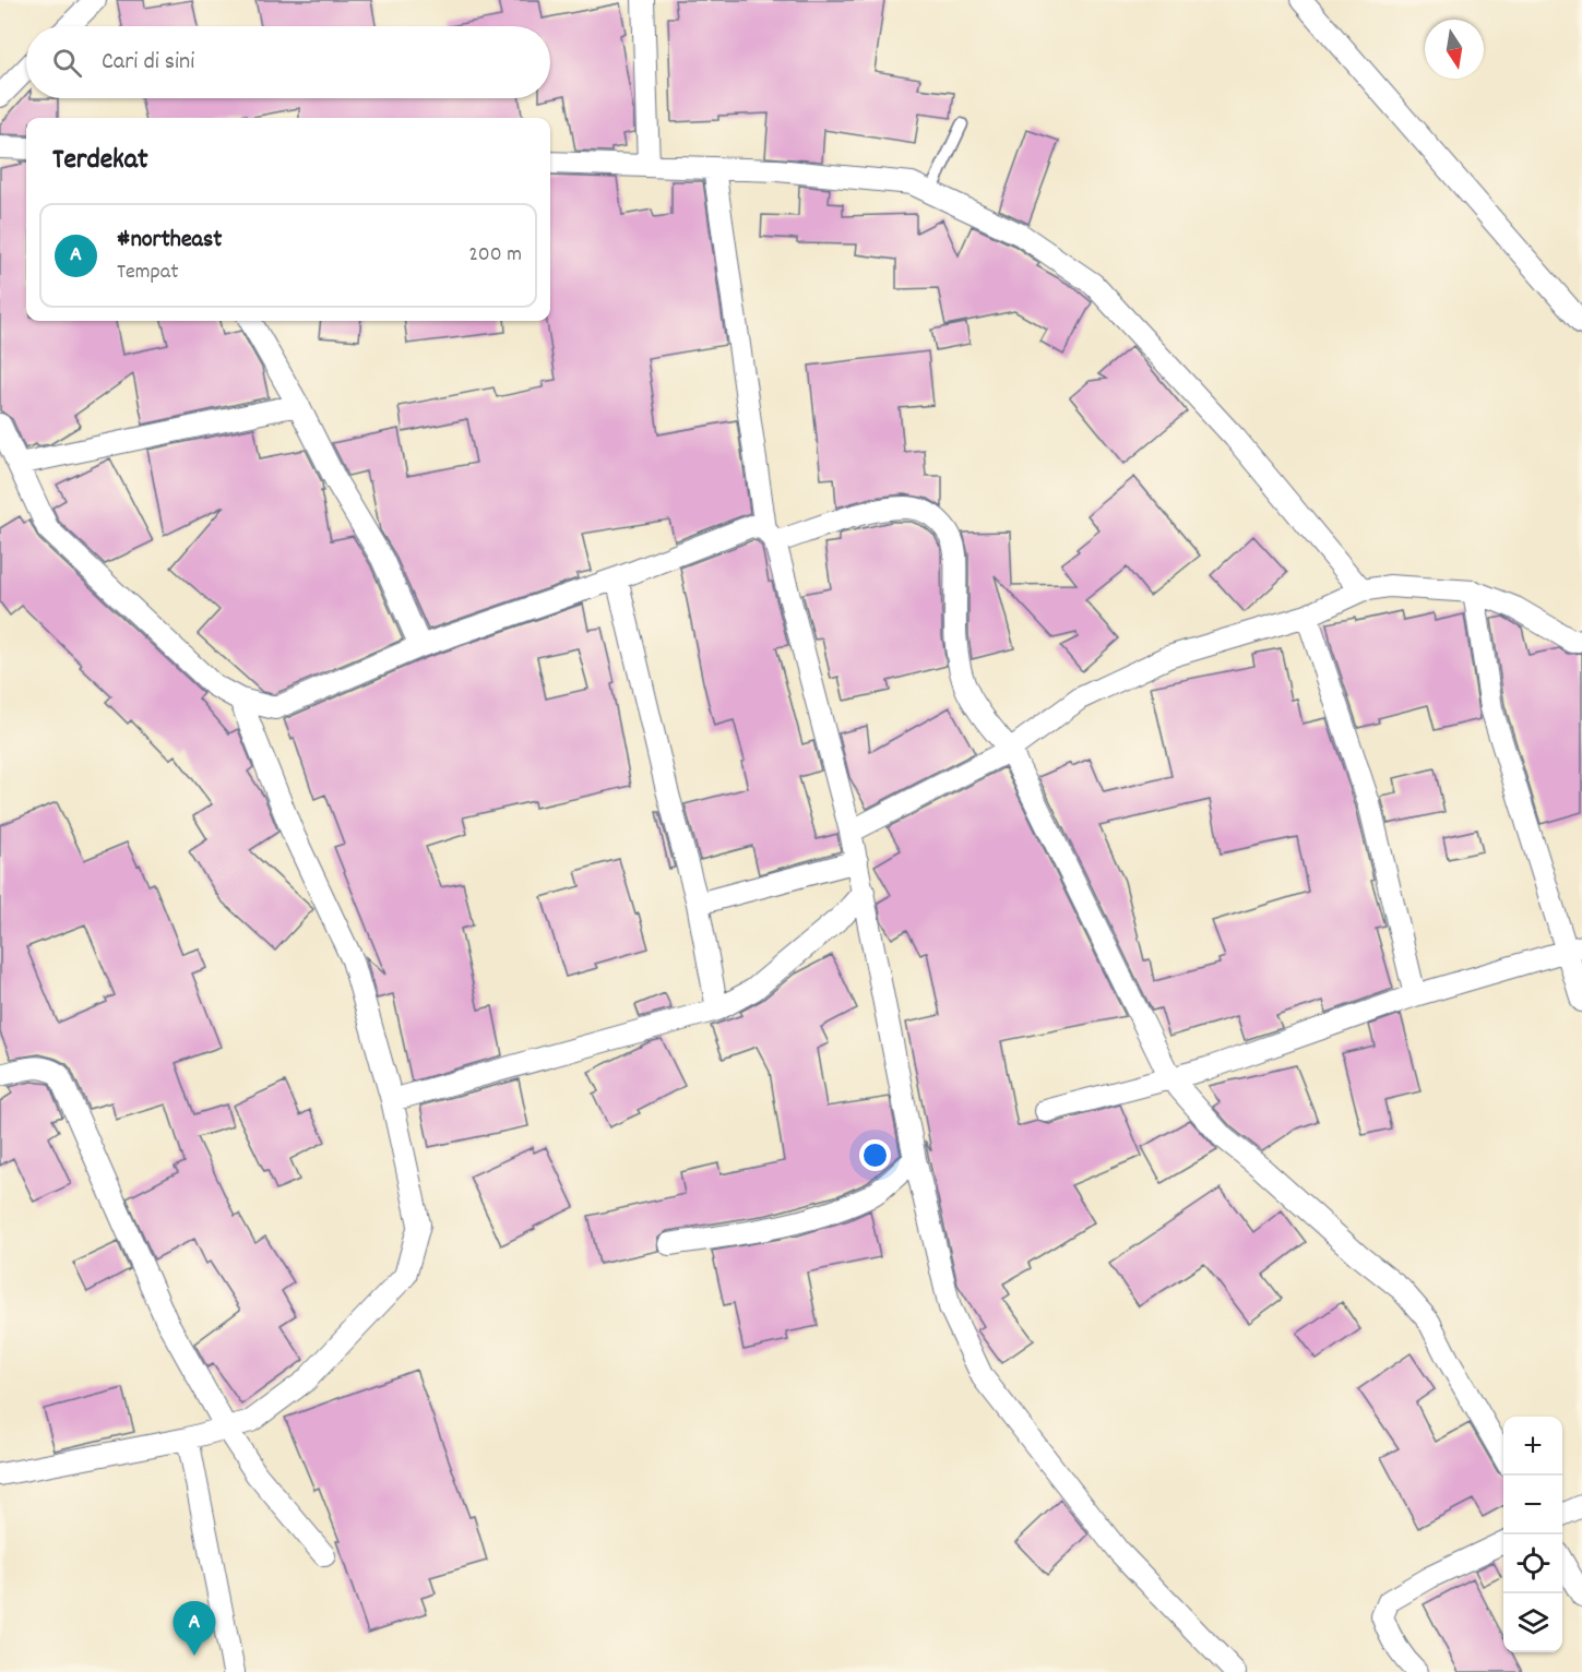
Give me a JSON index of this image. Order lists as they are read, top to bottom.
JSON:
{
  "north": "bottom",
  "page": {
    "search": "Cari di sini",
    "heading": "Terdekat",
    "list": [
      {
        "mark": "A",
        "name": "#northeast",
        "note": "Tempat",
        "value": "200 m"
      }
    ],
    "map_buttons": ["+", "−"],
    "pins": "A"
  }
}
